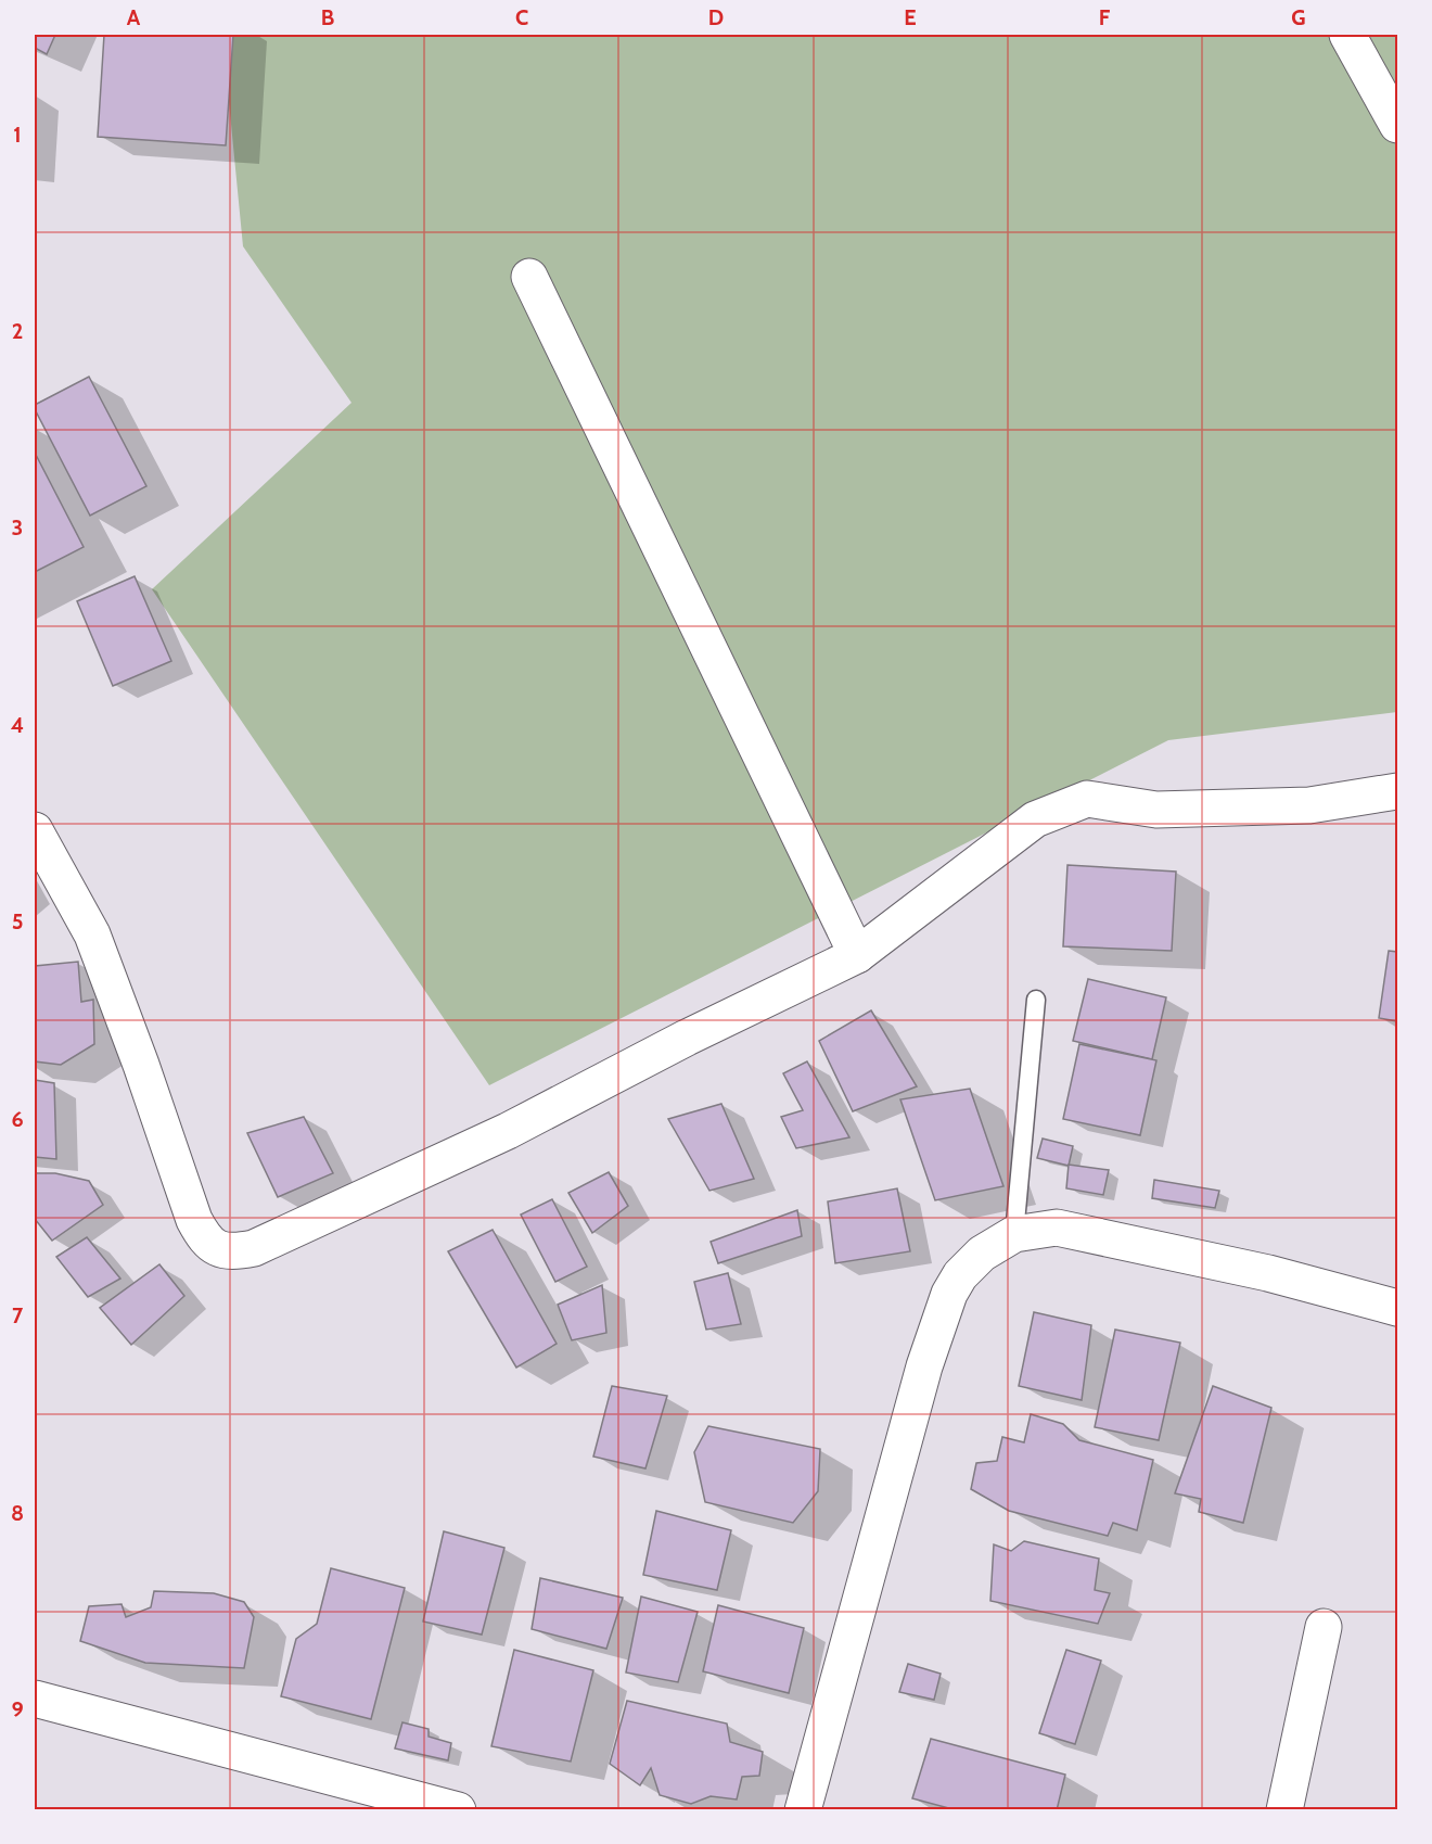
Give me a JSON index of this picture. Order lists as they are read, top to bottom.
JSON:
{
  "grid": {
    "columns": [
      "A",
      "B",
      "C",
      "D",
      "E",
      "F",
      "G"
    ],
    "rows": [
      "1",
      "2",
      "3",
      "4",
      "5",
      "6",
      "7",
      "8",
      "9"
    ]
  }
}
